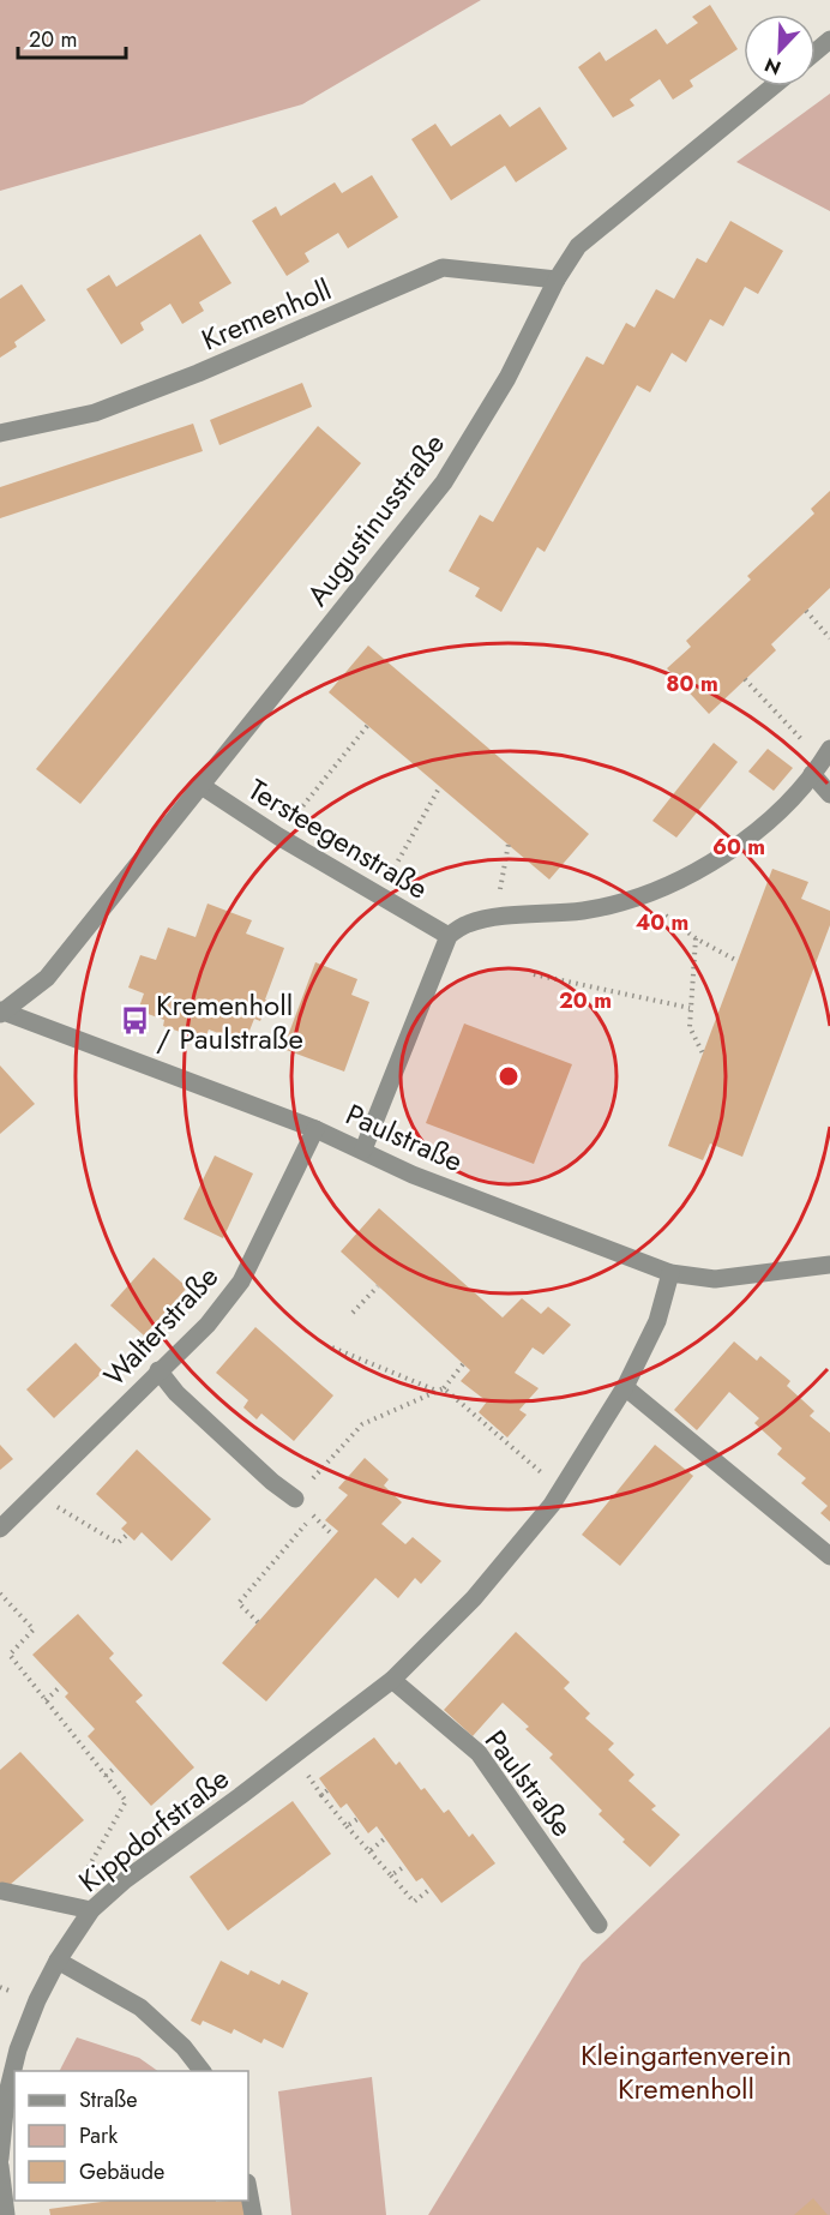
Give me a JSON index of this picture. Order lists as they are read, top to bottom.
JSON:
{
  "streets": {
    "street": [
      "Kremenholl",
      "Augustinusstraße",
      "Tersteegenstraße",
      "Paulstraße",
      "Walterstraße",
      "Kippdorfstraße"
    ]
  },
  "crossings": [
    ["Kremenholl", "Augustinusstraße"],
    ["Augustinusstraße", "Tersteegenstraße"],
    ["Augustinusstraße", "Paulstraße"],
    ["Paulstraße", "Walterstraße"],
    ["Paulstraße", "Kippdorfstraße"]
  ],
  "parks": ["Kleingartenverein Kremenholl"],
  "places": {
    "bus stop": ["Kremenholl / Paulstraße"]
  },
  "legend": ["Straße", "Park", "Gebäude"],
  "scale_bar": "20 m",
  "north": "bottom left",
  "rings": [
    "80 m",
    "60 m",
    "40 m",
    "20 m"
  ]
}
